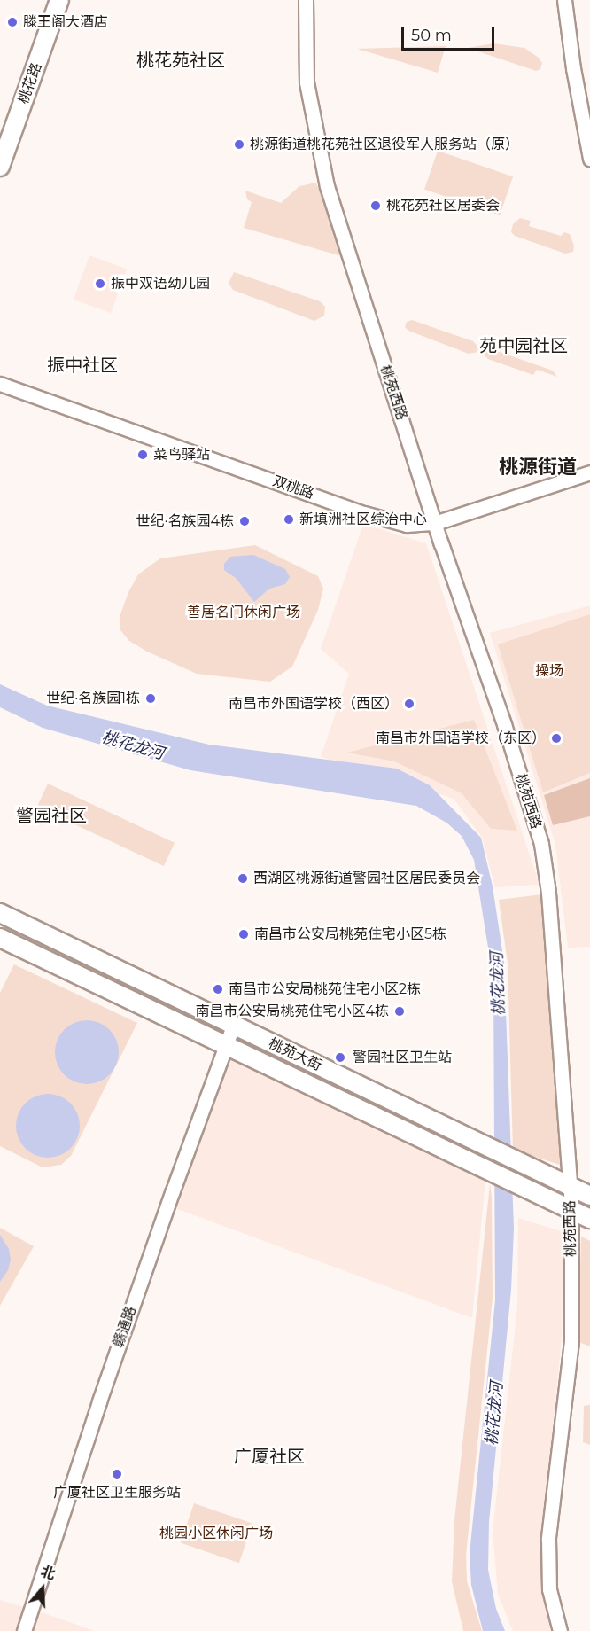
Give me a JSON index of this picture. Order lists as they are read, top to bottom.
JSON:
{
  "streets": {
    "main road": ["桃花路", "桃苑大街"],
    "street": ["桃苑西路", "双桃路", "赣通路"]
  },
  "crossings": [
    ["桃苑西路", "双桃路"],
    ["桃苑西路", "桃苑大街"],
    ["桃苑大街", "赣通路"]
  ],
  "districts": [
    "桃花苑社区",
    "苑中园社区",
    "振中社区",
    "桃源街道",
    "警园社区",
    "广厦社区"
  ],
  "water": ["桃花龙河"],
  "parks": ["善居名门休闲广场", "操场", "桃园小区休闲广场"],
  "places": [
    "滕王阁大酒店",
    "桃源街道桃花苑社区退役军人服务站（原）",
    "桃花苑社区居委会",
    "振中双语幼儿园",
    "菜鸟驿站",
    "新填洲社区综治中心",
    "世纪·名族园4栋",
    "世纪·名族园1栋",
    "南昌市外国语学校（西区）",
    "南昌市外国语学校（东区）",
    "西湖区桃源街道警园社区居民委员会",
    "南昌市公安局桃苑住宅小区5栋",
    "南昌市公安局桃苑住宅小区2栋",
    "南昌市公安局桃苑住宅小区4栋",
    "警园社区卫生站",
    "广厦社区卫生服务站"
  ],
  "scale_bar": "50 m",
  "north": "top"
}
